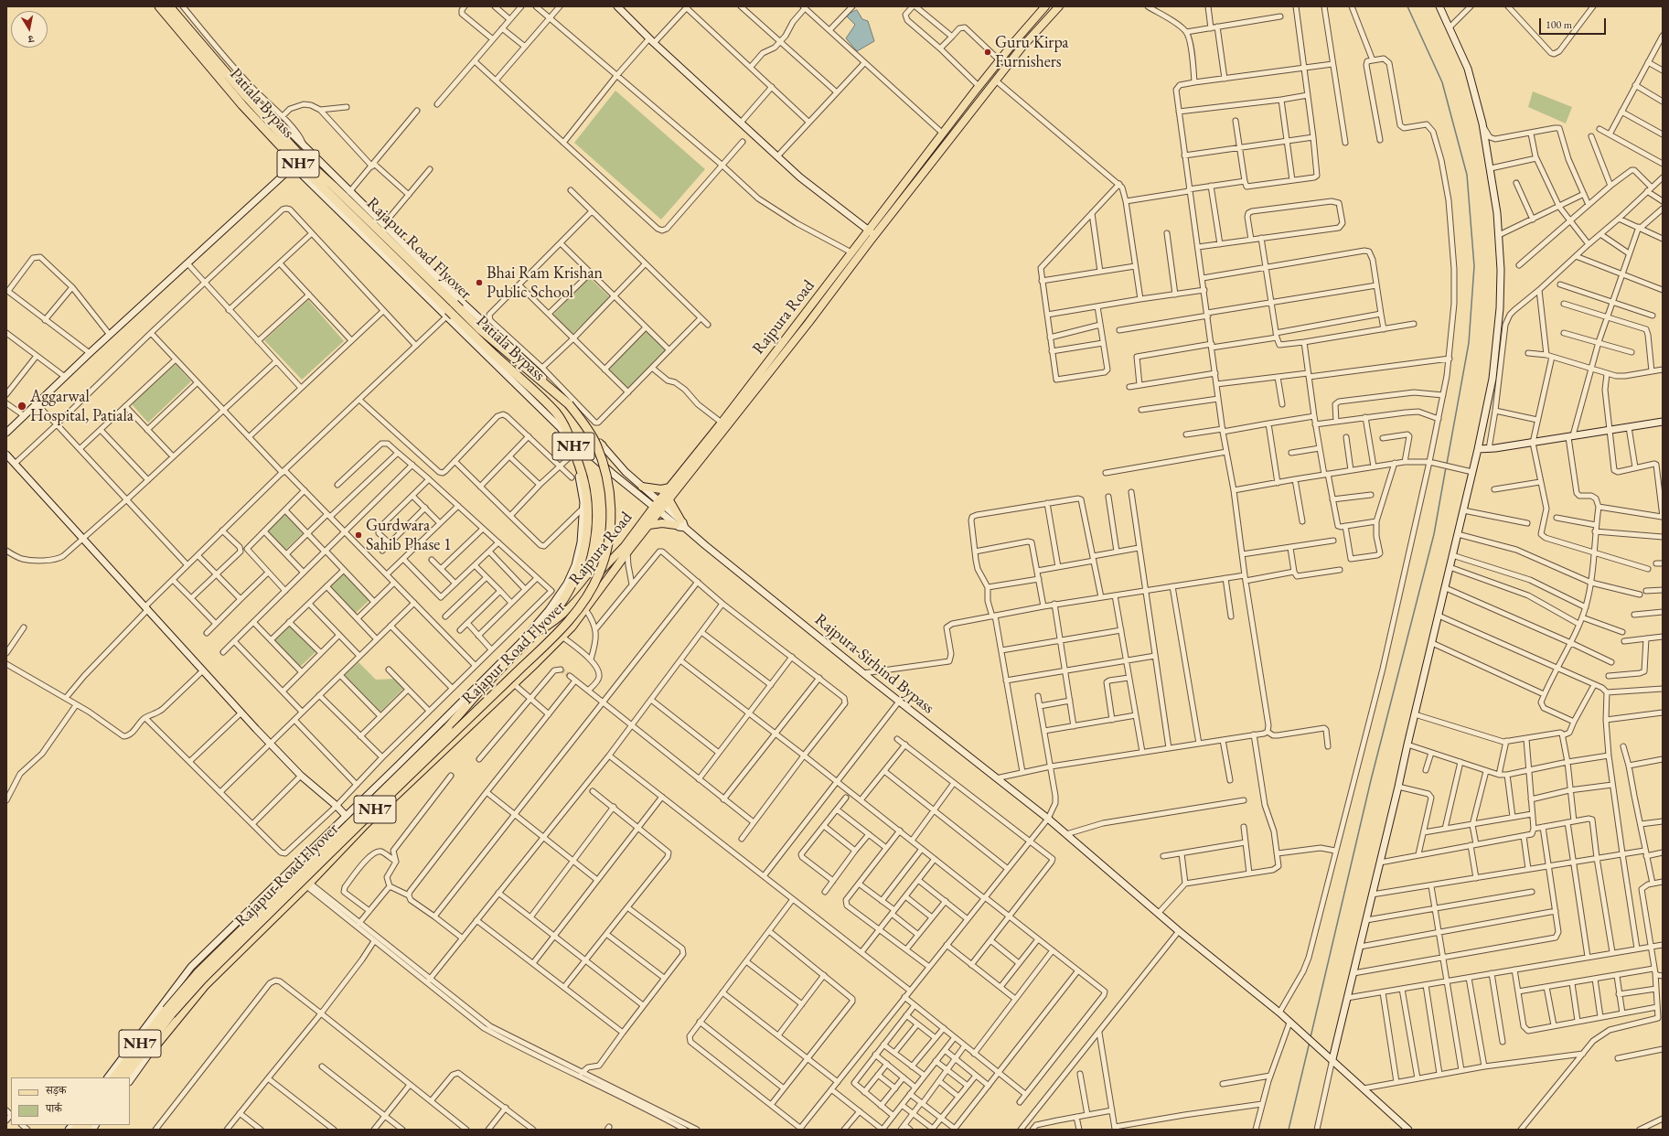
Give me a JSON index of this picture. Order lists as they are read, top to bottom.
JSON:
{
  "streets": {
    "highway": [
      "Patiala Bypass",
      "NH7",
      "Rajapur Road Flyover",
      "Rajpura Road"
    ],
    "street": ["Rajpura-Sirhind Bypass"]
  },
  "crossings": [
    ["Patiala Bypass", "Rajapur Road Flyover"],
    ["Patiala Bypass", "Rajpura Road"],
    ["NH7", "Rajapur Road Flyover"],
    ["NH7", "Rajpura Road"],
    ["Rajapur Road Flyover", "Rajpura Road"],
    ["Rajpura Road", "Rajpura-Sirhind Bypass"]
  ],
  "places": [
    "Guru Kirpa Furnishers",
    "Bhai Ram Krishan Public School",
    "Aggarwal Hospital, Patiala",
    "Gurdwara Sahib Phase 1"
  ],
  "legend": ["सड़क", "पार्क"],
  "scale_bar": "100 m",
  "north": "bottom"
}
